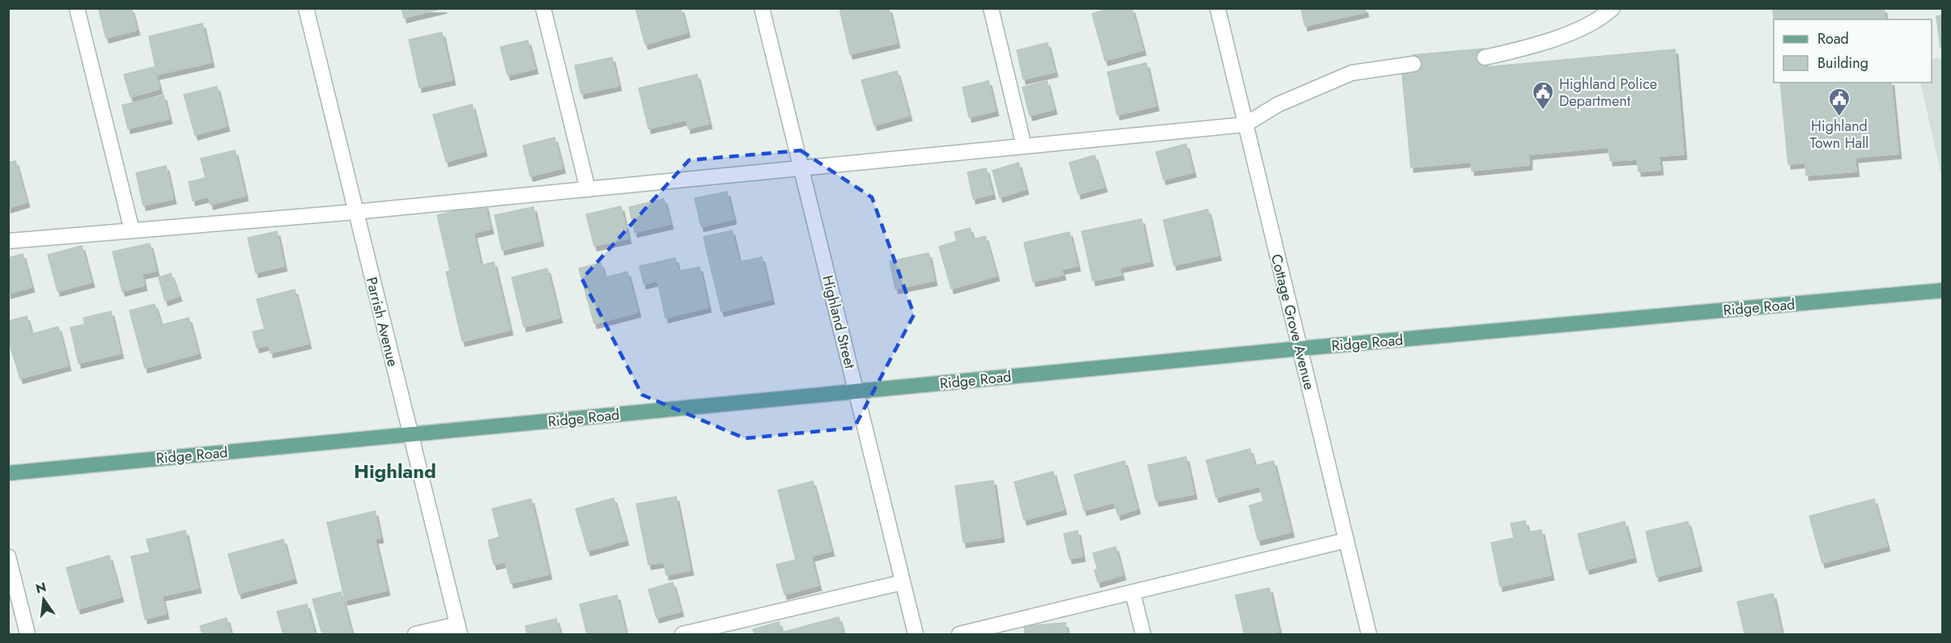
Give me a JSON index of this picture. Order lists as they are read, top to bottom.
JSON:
{
  "streets": {
    "main road": ["Ridge Road"],
    "street": ["Parrish Avenue", "Highland Street", "Cottage Grove Avenue"]
  },
  "crossings": [
    ["Ridge Road", "Parrish Avenue"],
    ["Ridge Road", "Highland Street"],
    ["Ridge Road", "Cottage Grove Avenue"]
  ],
  "districts": ["Highland"],
  "places": {
    "public building": ["Highland Police Department", "Highland Town Hall"]
  },
  "legend": ["Road", "Building"],
  "north": "top"
}
